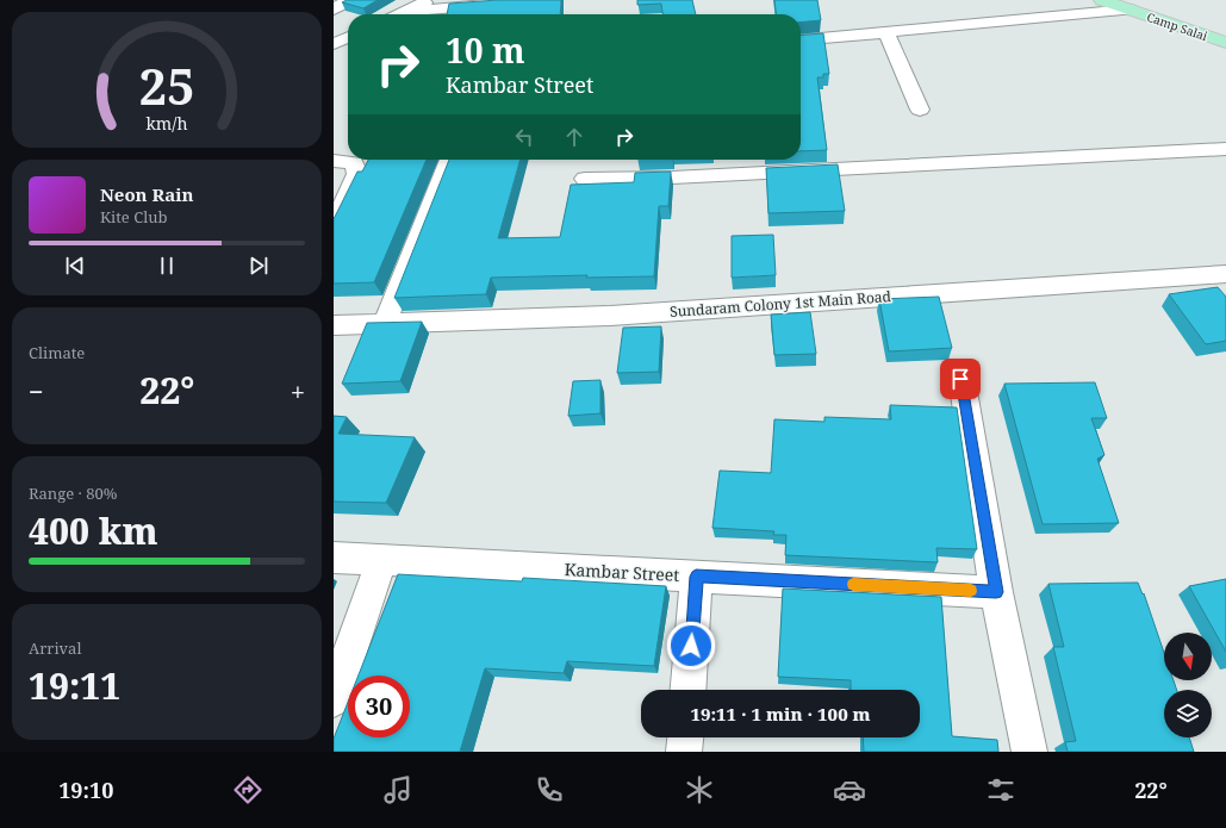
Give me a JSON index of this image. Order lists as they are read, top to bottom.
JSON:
{
  "streets": {
    "main road": ["Camp Salai"],
    "street": ["Sundaram Colony 1st Main Road", "Kambar Street"]
  },
  "north": "bottom",
  "page": {
    "turn": ["10 m", "Kambar Street"],
    "song": ["Neon Rain", "Kite Club"],
    "tile": [
      "Climate",
      ["Range · 80%", "400 km"],
      ["Arrival", "19:11"]
    ],
    "heat": ["−", "22°", "+"],
    "limit": "30",
    "trip": "19:11 · 1 min · 100 m",
    "tabs": ["19:10", "22°"],
    "gauge": ["25", "km/h"]
  }
}
